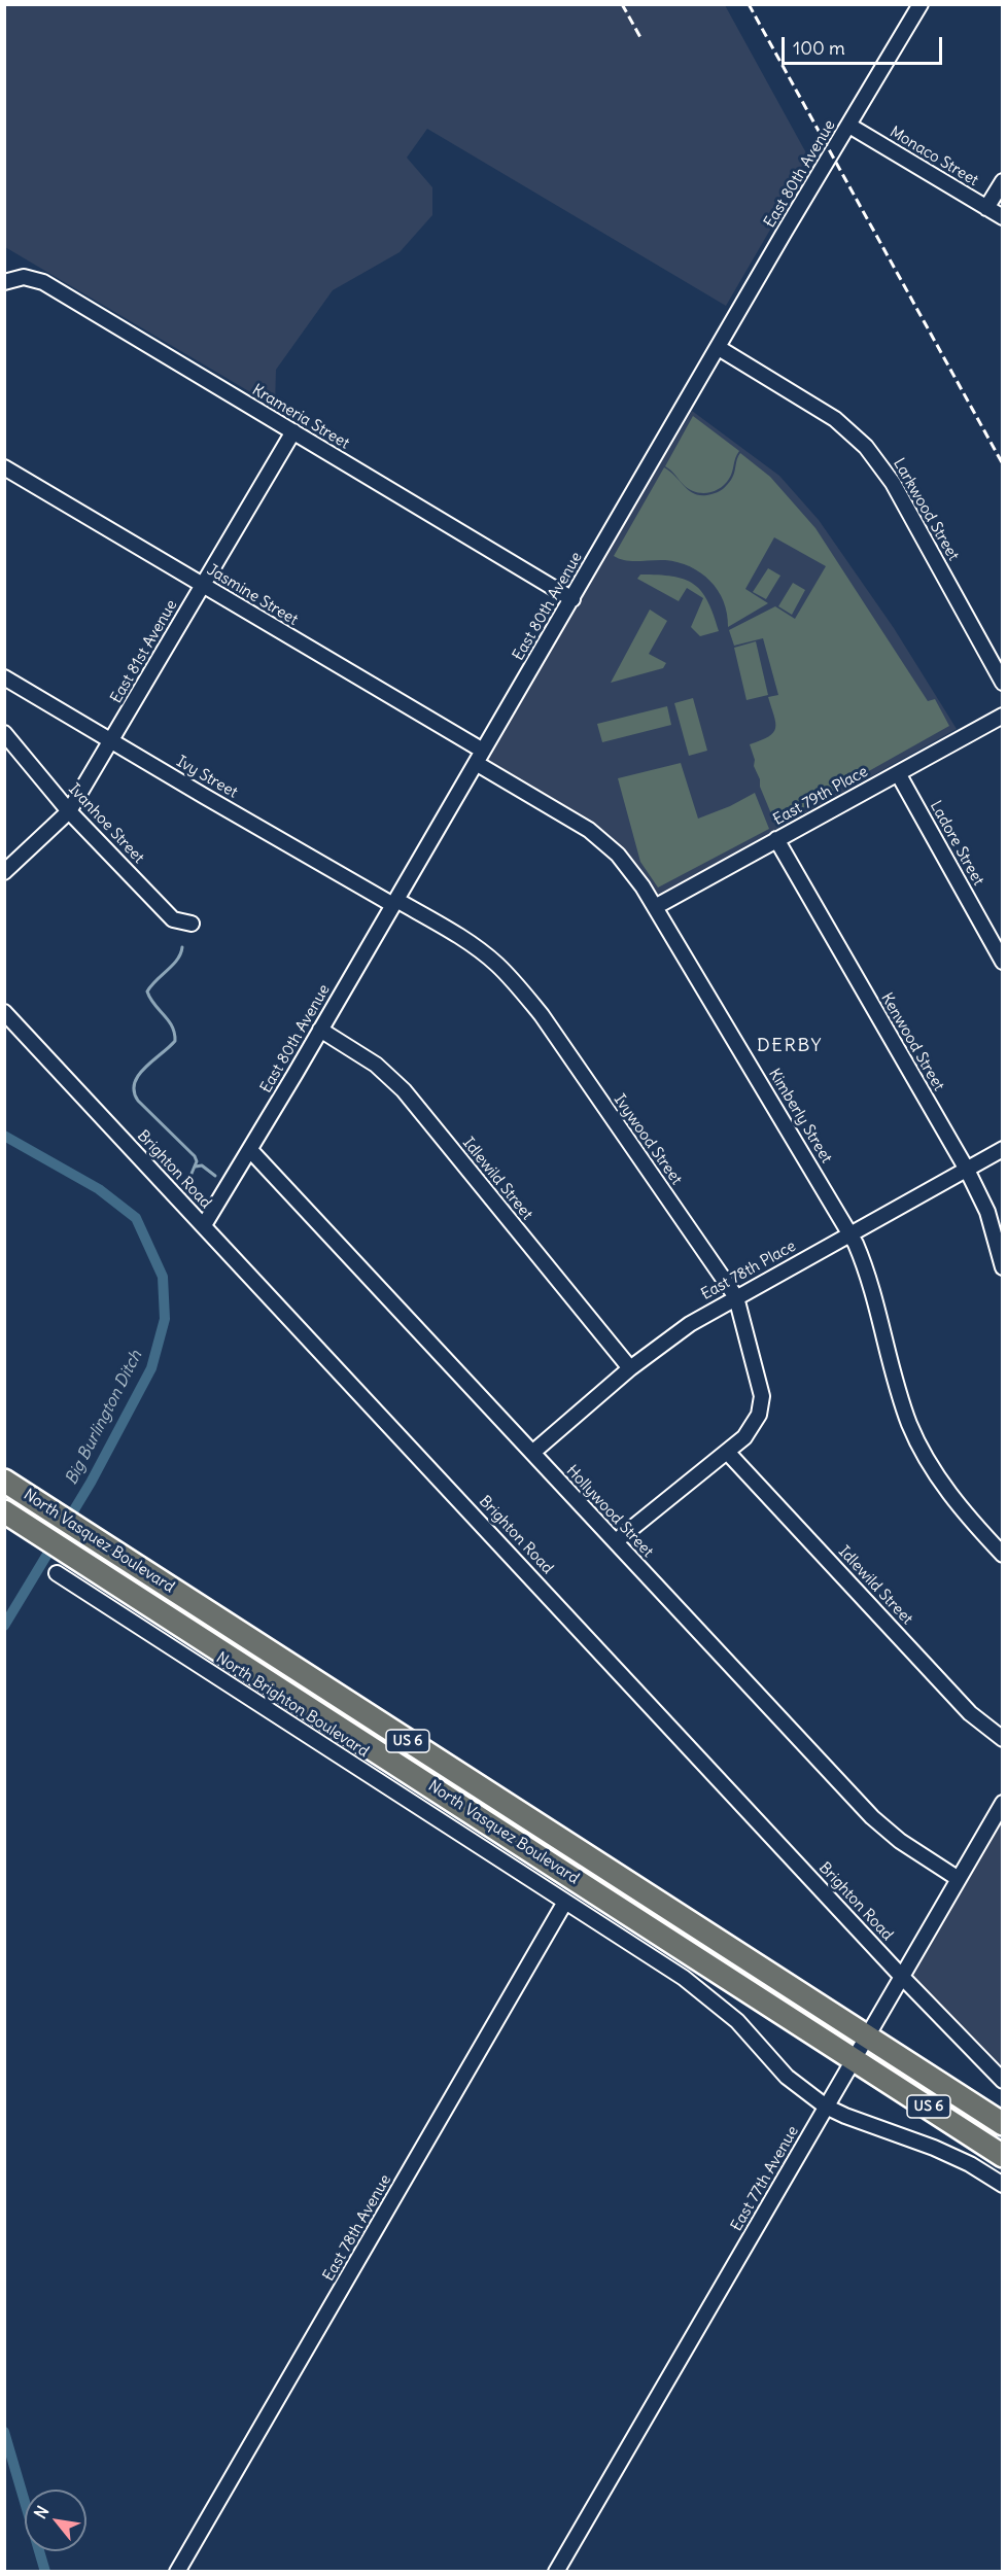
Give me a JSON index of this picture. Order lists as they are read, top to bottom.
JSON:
{
  "streets": {
    "highway": ["North Vasquez Boulevard", "US 6"],
    "street": [
      "Monaco Street",
      "East 80th Avenue",
      "Krameria Street",
      "Larkwood Street",
      "Jasmine Street",
      "East 81st Avenue",
      "Ivy Street",
      "East 79th Place",
      "Ivanhoe Street",
      "Ladore Street",
      "Kenwood Street",
      "Kimberly Street",
      "Ivywood Street",
      "Brighton Road",
      "Idlewild Street",
      "East 78th Place",
      "Hollywood Street",
      "North Brighton Boulevard",
      "East 77th Avenue",
      "East 78th Avenue"
    ]
  },
  "crossings": [
    ["Monaco Street", "East 80th Avenue"],
    ["East 80th Avenue", "Krameria Street"],
    ["East 80th Avenue", "Larkwood Street"],
    ["East 80th Avenue", "Jasmine Street"],
    ["East 80th Avenue", "Ivy Street"],
    ["East 80th Avenue", "Kimberly Street"],
    ["East 80th Avenue", "Ivywood Street"],
    ["East 80th Avenue", "Brighton Road"],
    ["East 80th Avenue", "Idlewild Street"],
    ["East 80th Avenue", "Hollywood Street"],
    ["Krameria Street", "East 81st Avenue"],
    ["Jasmine Street", "East 81st Avenue"],
    ["Jasmine Street", "Kimberly Street"],
    ["East 81st Avenue", "Ivy Street"],
    ["East 81st Avenue", "Ivanhoe Street"],
    ["Ivy Street", "Ivywood Street"],
    ["East 79th Place", "Ladore Street"],
    ["East 79th Place", "Kenwood Street"],
    ["East 79th Place", "Kimberly Street"],
    ["Kenwood Street", "East 78th Place"],
    ["Kimberly Street", "East 78th Place"],
    ["Ivywood Street", "Idlewild Street"],
    ["Ivywood Street", "East 78th Place"],
    ["Ivywood Street", "Hollywood Street"],
    ["Brighton Road", "East 77th Avenue"],
    ["Idlewild Street", "East 78th Place"],
    ["East 78th Place", "Hollywood Street"],
    ["Hollywood Street", "East 77th Avenue"],
    ["North Vasquez Boulevard", "East 77th Avenue"],
    ["North Brighton Boulevard", "East 77th Avenue"],
    ["North Brighton Boulevard", "East 78th Avenue"]
  ],
  "districts": ["DERBY"],
  "water": ["Big Burlington Ditch"],
  "scale_bar": "100 m",
  "north": "top left"
}
